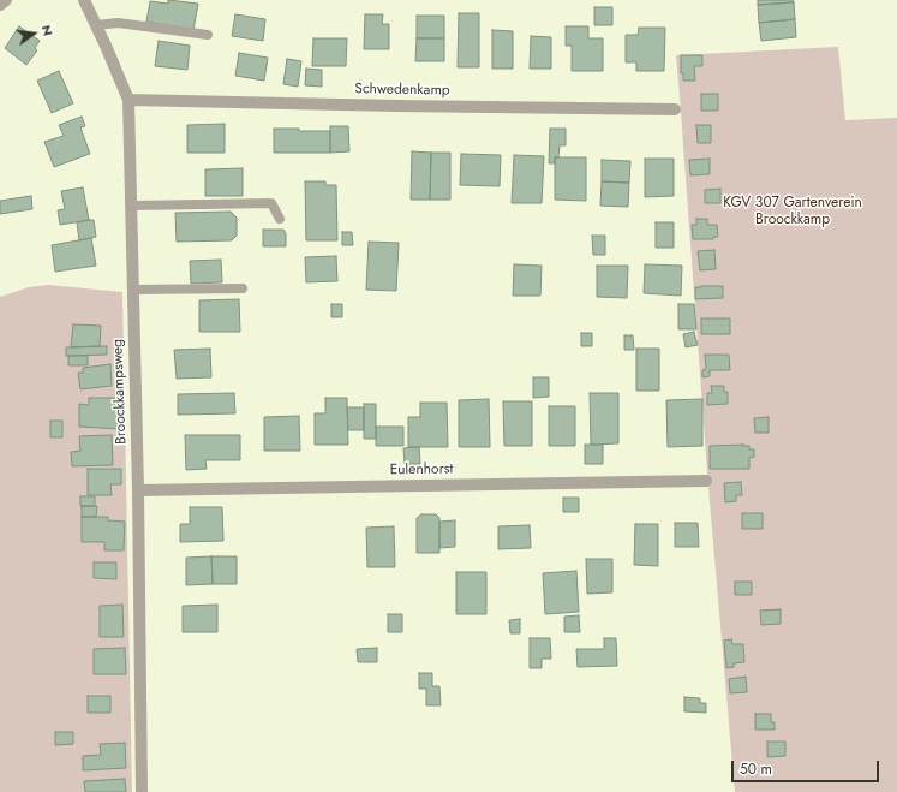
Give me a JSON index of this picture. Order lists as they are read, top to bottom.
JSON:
{
  "streets": {
    "street": ["Schwedenkamp", "Broockkampsweg", "Eulenhorst"]
  },
  "crossings": [
    ["Schwedenkamp", "Broockkampsweg"],
    ["Broockkampsweg", "Eulenhorst"]
  ],
  "parks": ["KGV 307 Gartenverein Broockkamp"],
  "scale_bar": "50 m",
  "north": "right"
}
